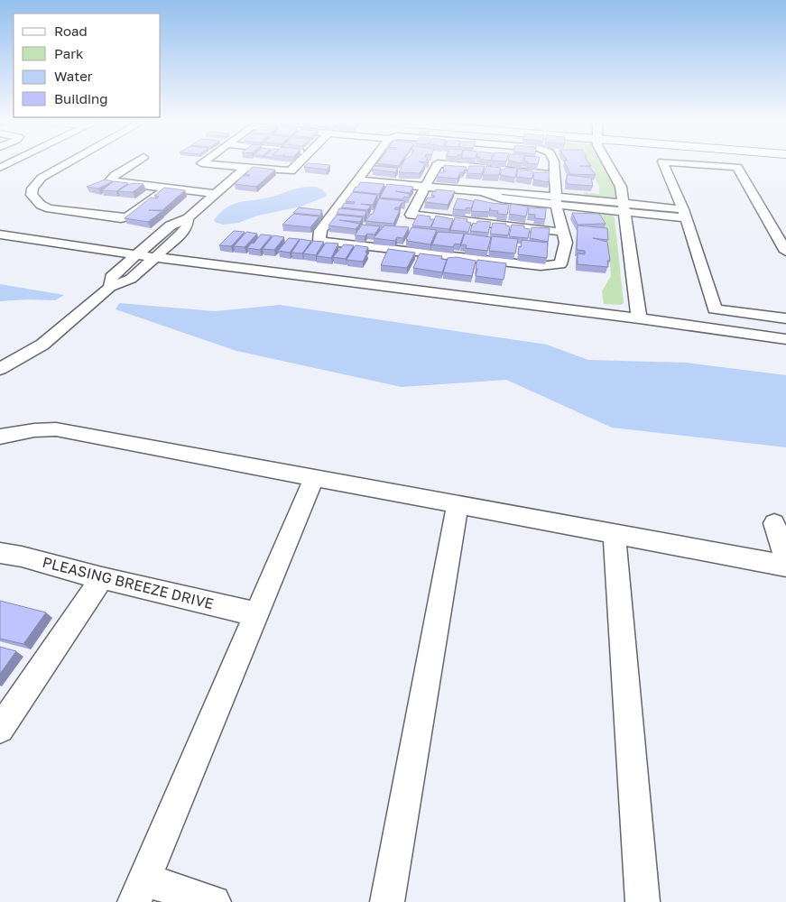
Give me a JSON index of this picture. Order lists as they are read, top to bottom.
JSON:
{
  "streets": {
    "street": ["PLEASING BREEZE DRIVE"]
  },
  "legend": [
    "Road",
    "Park",
    "Water",
    "Building"
  ]
}
